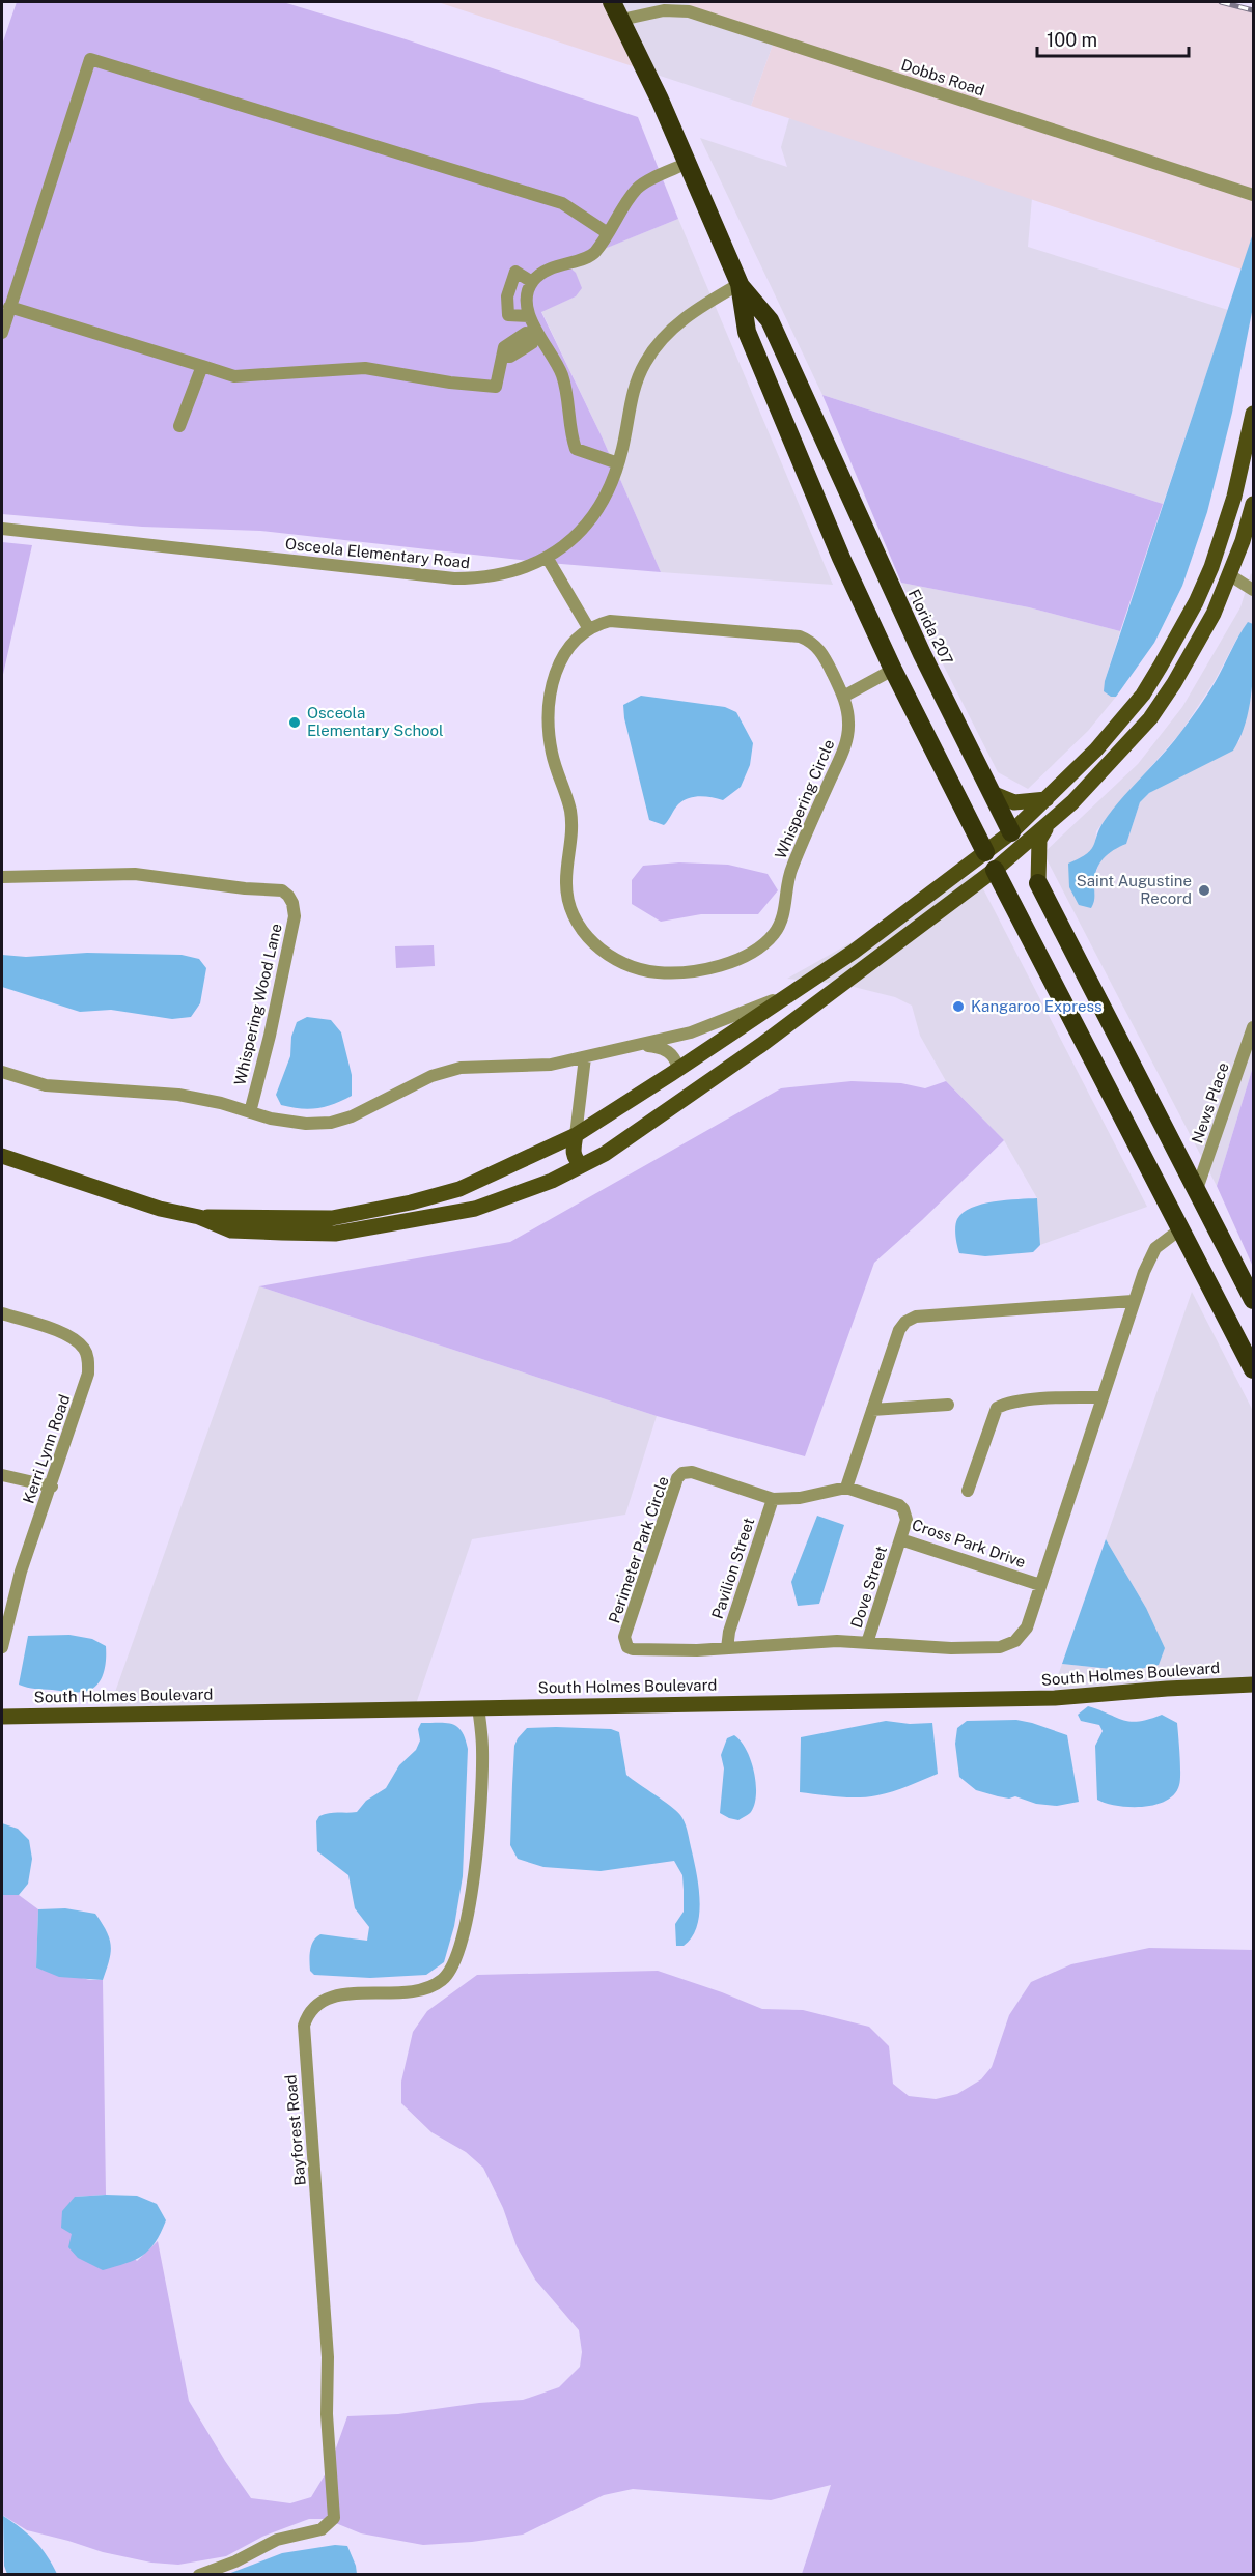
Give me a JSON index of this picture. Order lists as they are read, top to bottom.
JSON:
{
  "streets": {
    "highway": ["Florida 207"],
    "main road": ["South Holmes Boulevard"],
    "street": [
      "Dobbs Road",
      "Osceola Elementary Road",
      "Whispering Circle",
      "Whispering Wood Lane",
      "News Place",
      "Kerri Lynn Road",
      "Cross Park Drive",
      "Perimeter Park Circle",
      "Pavilion Street",
      "Dove Street",
      "Bayforest Road"
    ]
  },
  "crossings": [
    ["Osceola Elementary Road", "Florida 207"],
    ["Cross Park Drive", "Perimeter Park Circle"],
    ["Cross Park Drive", "Dove Street"],
    ["Perimeter Park Circle", "Pavilion Street"],
    ["Perimeter Park Circle", "Dove Street"],
    ["South Holmes Boulevard", "Bayforest Road"]
  ],
  "places": ["Osceola Elementary School", "Saint Augustine Record", "Kangaroo Express"],
  "scale_bar": "100 m"
}
